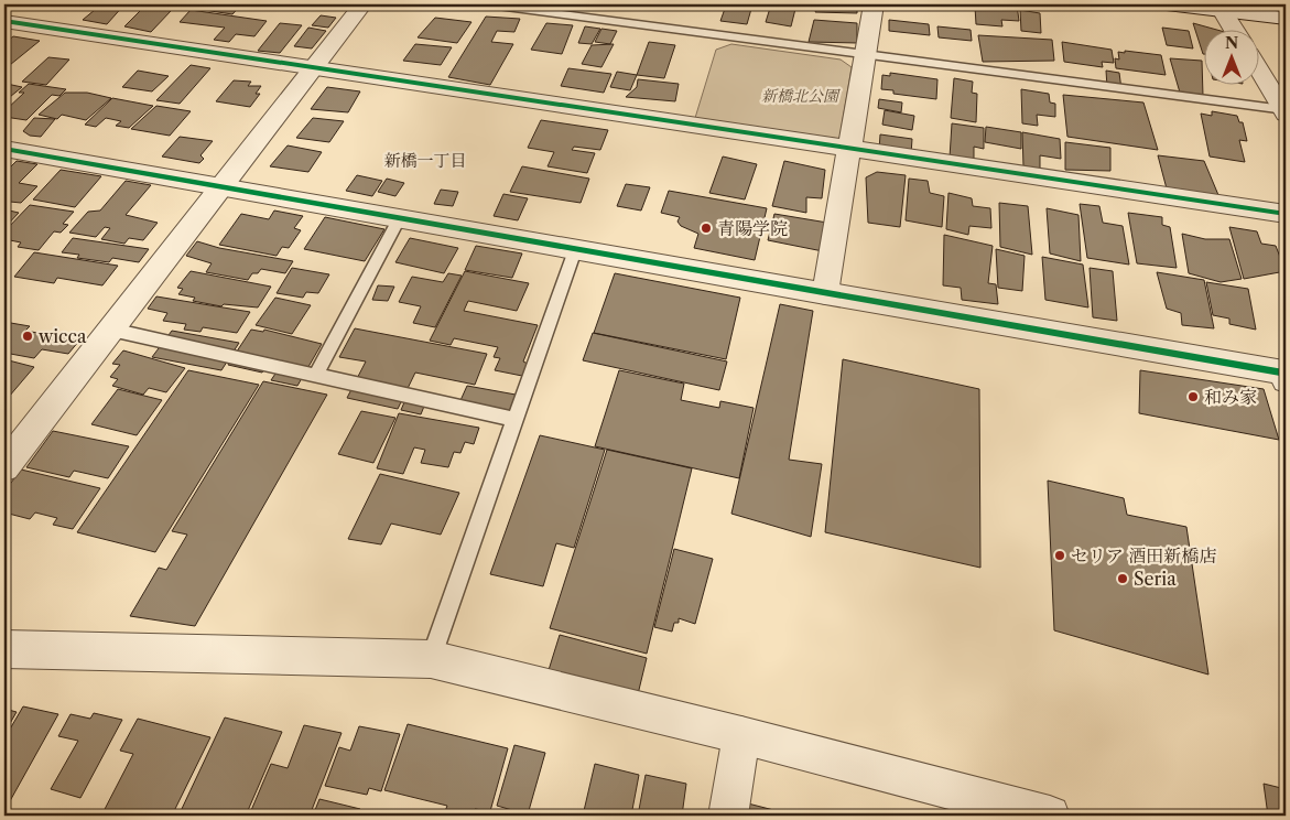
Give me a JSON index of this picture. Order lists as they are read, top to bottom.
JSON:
{
  "districts": ["新橋一丁目"],
  "parks": ["新橋北公園"],
  "places": [
    "青陽学院",
    "wicca",
    "和み家",
    "セリア 酒田新橋店",
    "Seria"
  ],
  "north": "top"
}
